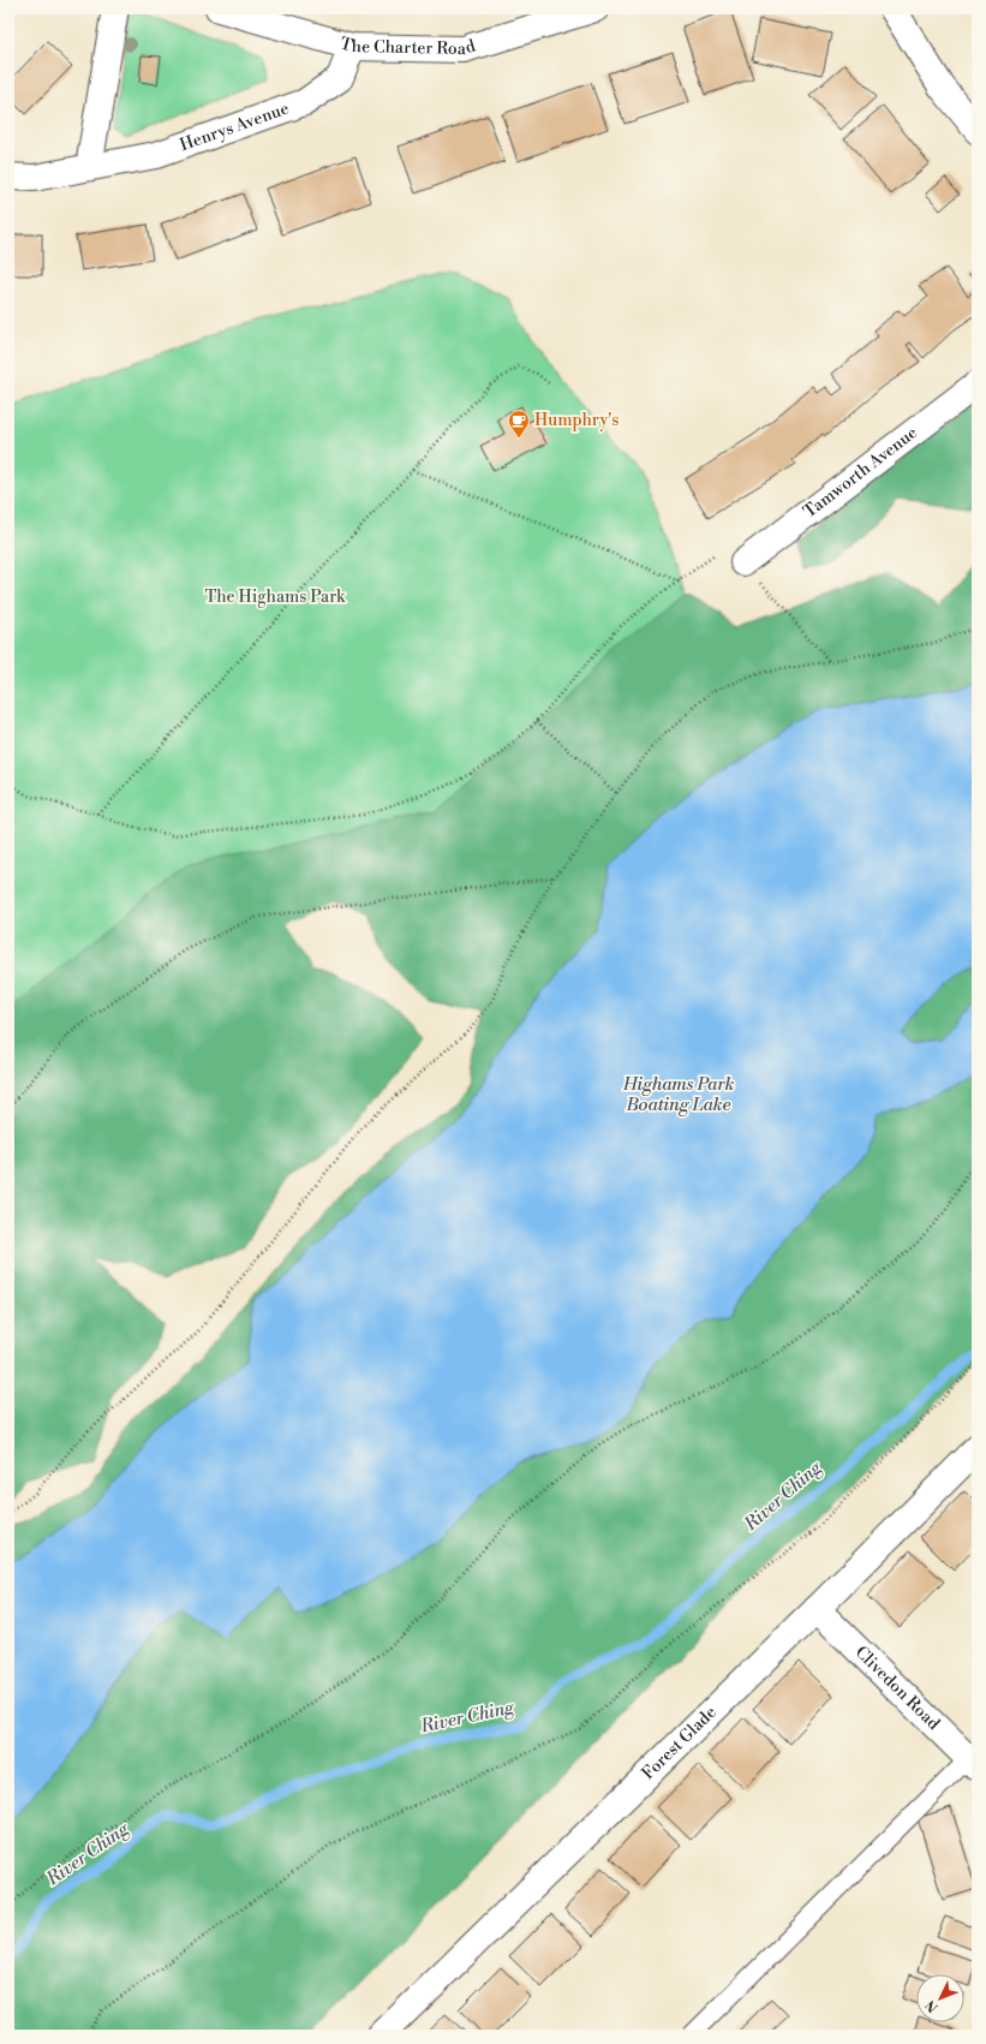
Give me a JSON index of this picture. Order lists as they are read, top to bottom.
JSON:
{
  "streets": {
    "street": [
      "The Charter Road",
      "Henrys Avenue",
      "Tamworth Avenue",
      "Clivedon Road",
      "Forest Glade"
    ]
  },
  "crossings": [
    ["The Charter Road", "Henrys Avenue"],
    ["Clivedon Road", "Forest Glade"]
  ],
  "water": ["Highams Park Boating Lake", "River Ching"],
  "parks": ["The Highams Park"],
  "places": {
    "cafe": ["Humphry's"]
  },
  "north": "bottom left"
}
